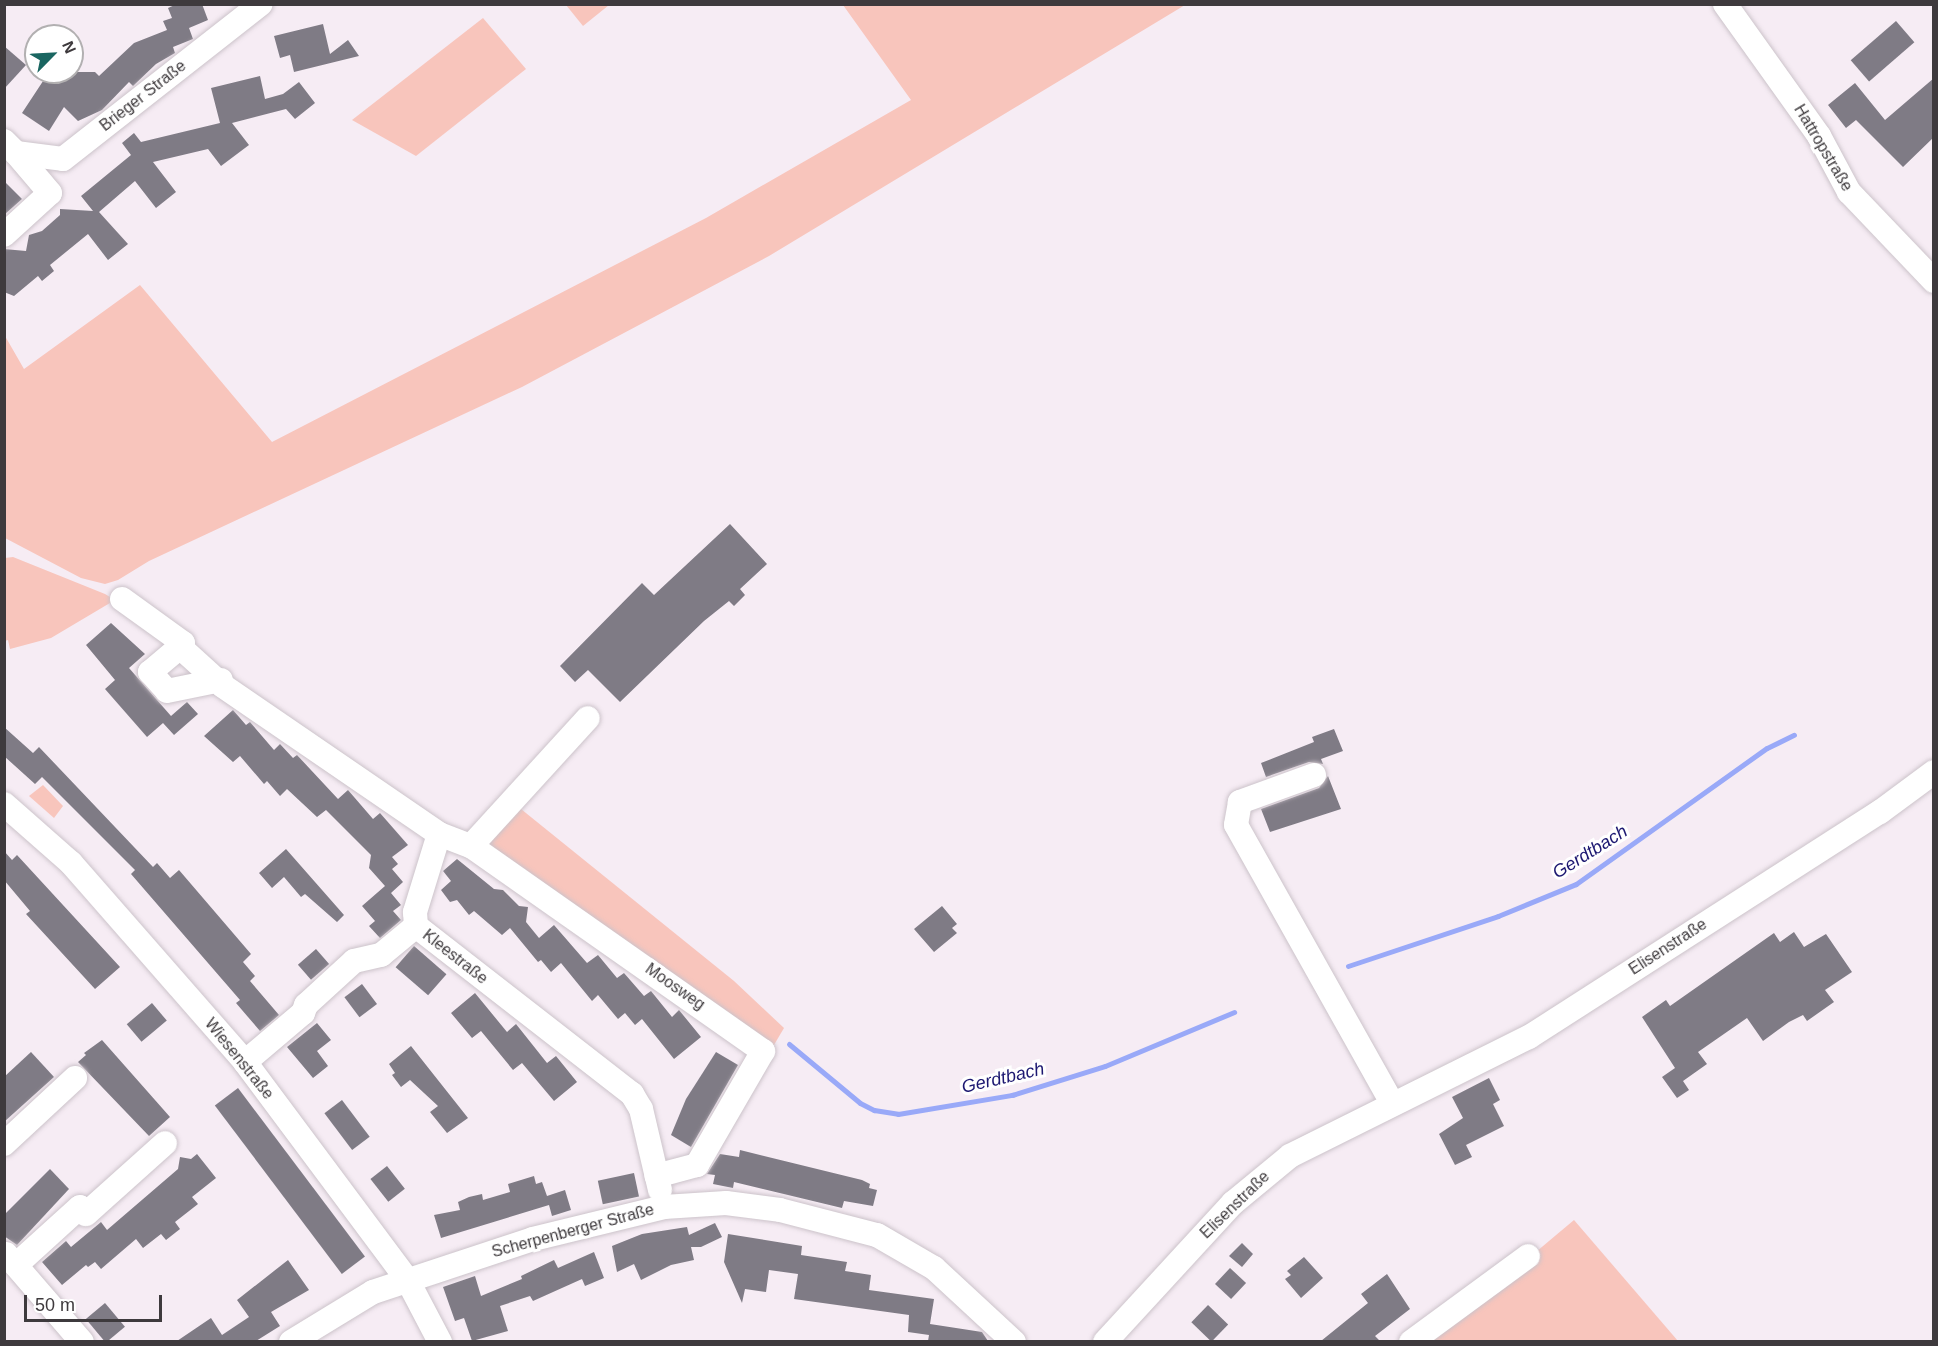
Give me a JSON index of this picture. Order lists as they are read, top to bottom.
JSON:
{
  "streets": {
    "street": [
      "Brieger Straße",
      "Hattropstraße",
      "Elisenstraße",
      "Kleestraße",
      "Moosweg",
      "Wiesenstraße",
      "Scherpenberger Straße"
    ]
  },
  "crossings": [
    ["Kleestraße", "Moosweg"],
    ["Kleestraße", "Scherpenberger Straße"],
    ["Wiesenstraße", "Scherpenberger Straße"]
  ],
  "water": ["Gerdtbach"],
  "scale_bar": "50 m",
  "north": "top right"
}
